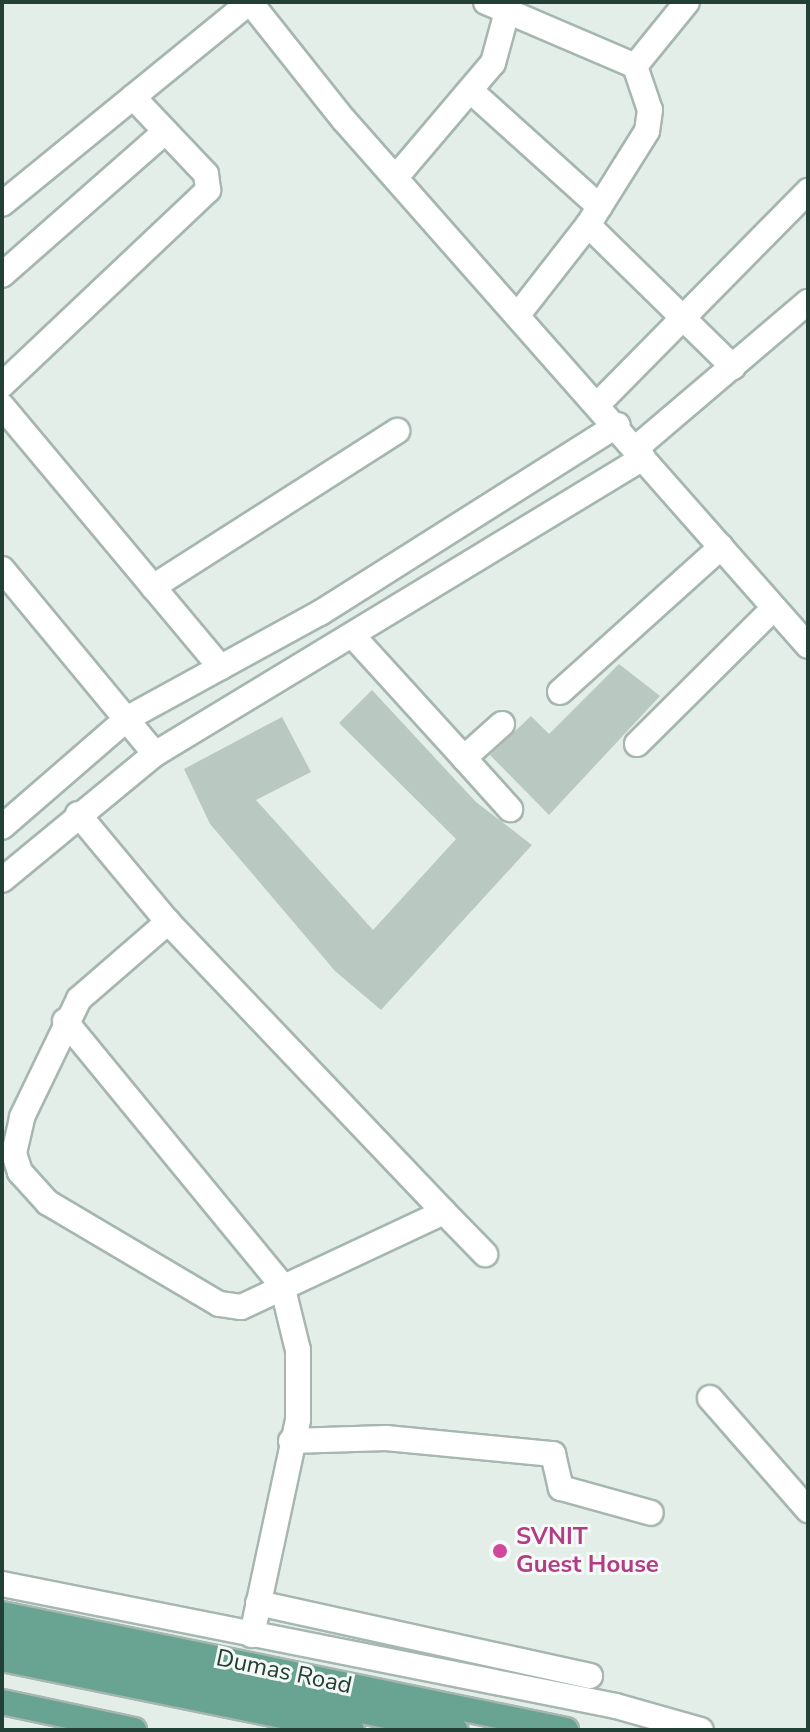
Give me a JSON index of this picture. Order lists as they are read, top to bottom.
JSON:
{
  "streets": {
    "main road": ["Dumas Road"]
  },
  "places": ["SVNIT Guest House"]
}
